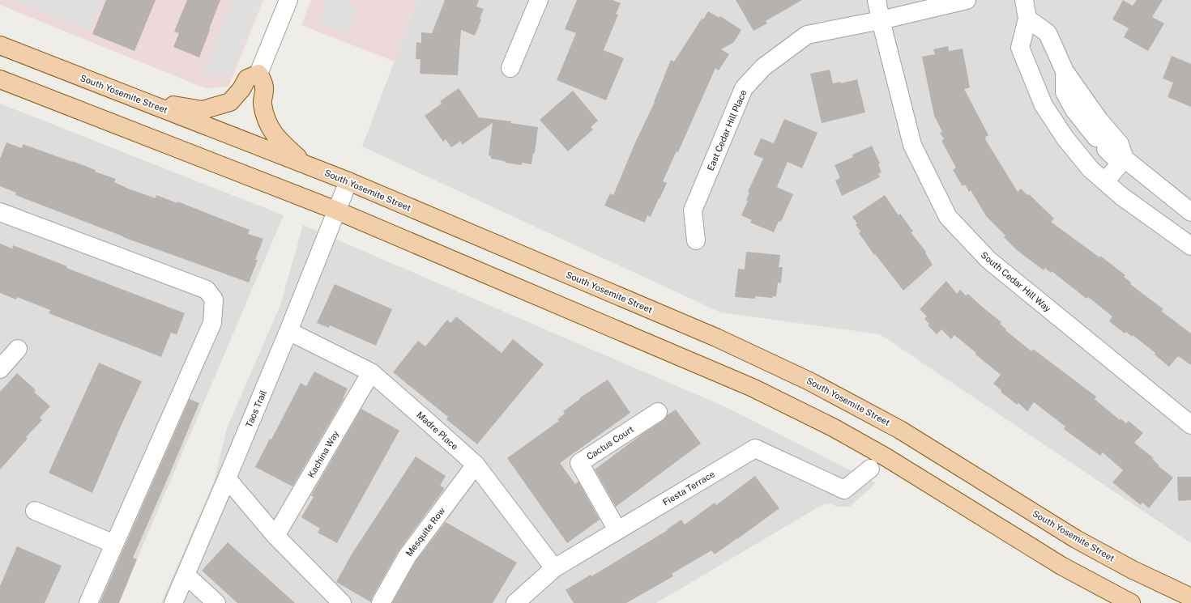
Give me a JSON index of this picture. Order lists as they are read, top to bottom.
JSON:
{
  "streets": {
    "main road": ["South Yosemite Street"],
    "street": [
      "East Cedar Hill Place",
      "South Cedar Hill Way",
      "Taos Trail",
      "Madre Place",
      "Cactus Court",
      "Kachina Way",
      "Fiesta Terrace",
      "Mesquite Row"
    ]
  },
  "crossings": [
    ["South Yosemite Street", "Taos Trail"],
    ["East Cedar Hill Place", "South Cedar Hill Way"],
    ["Taos Trail", "Madre Place"],
    ["Madre Place", "Kachina Way"],
    ["Madre Place", "Fiesta Terrace"],
    ["Madre Place", "Mesquite Row"],
    ["Cactus Court", "Fiesta Terrace"]
  ]
}
